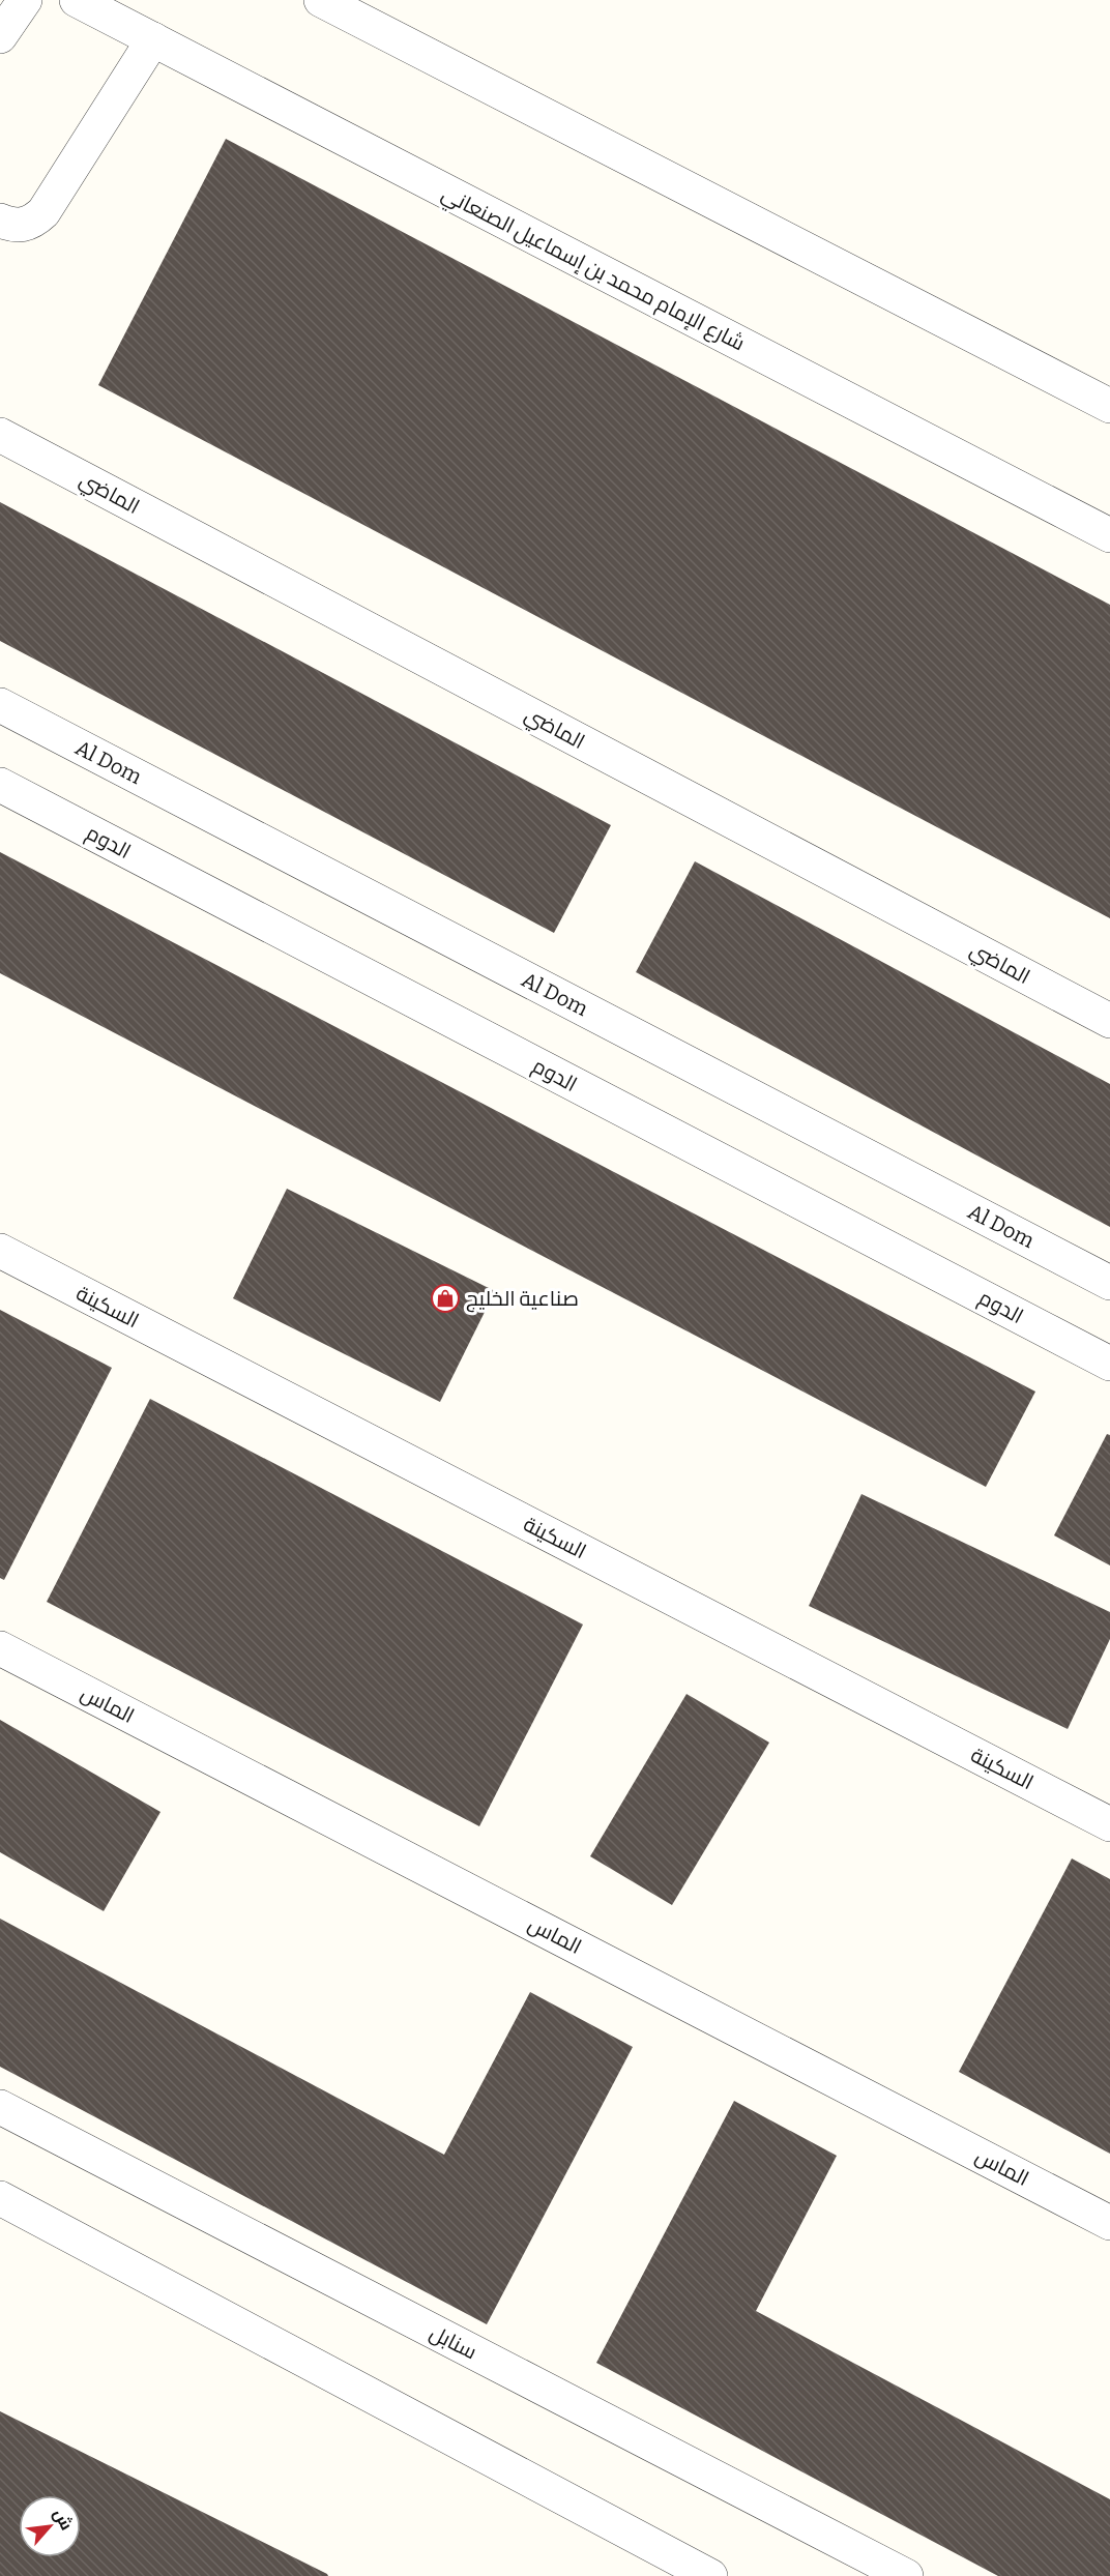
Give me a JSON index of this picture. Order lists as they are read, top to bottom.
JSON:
{
  "streets": {
    "street": [
      "شارع الإمام محمد بن إسماعيل الصنعاني",
      "الماضي",
      "Al Dom",
      "الدوم",
      "السكينة",
      "الماس",
      "سنابل"
    ]
  },
  "places": {
    "shop": ["صناعية الخليج"]
  },
  "north": "top right"
}
